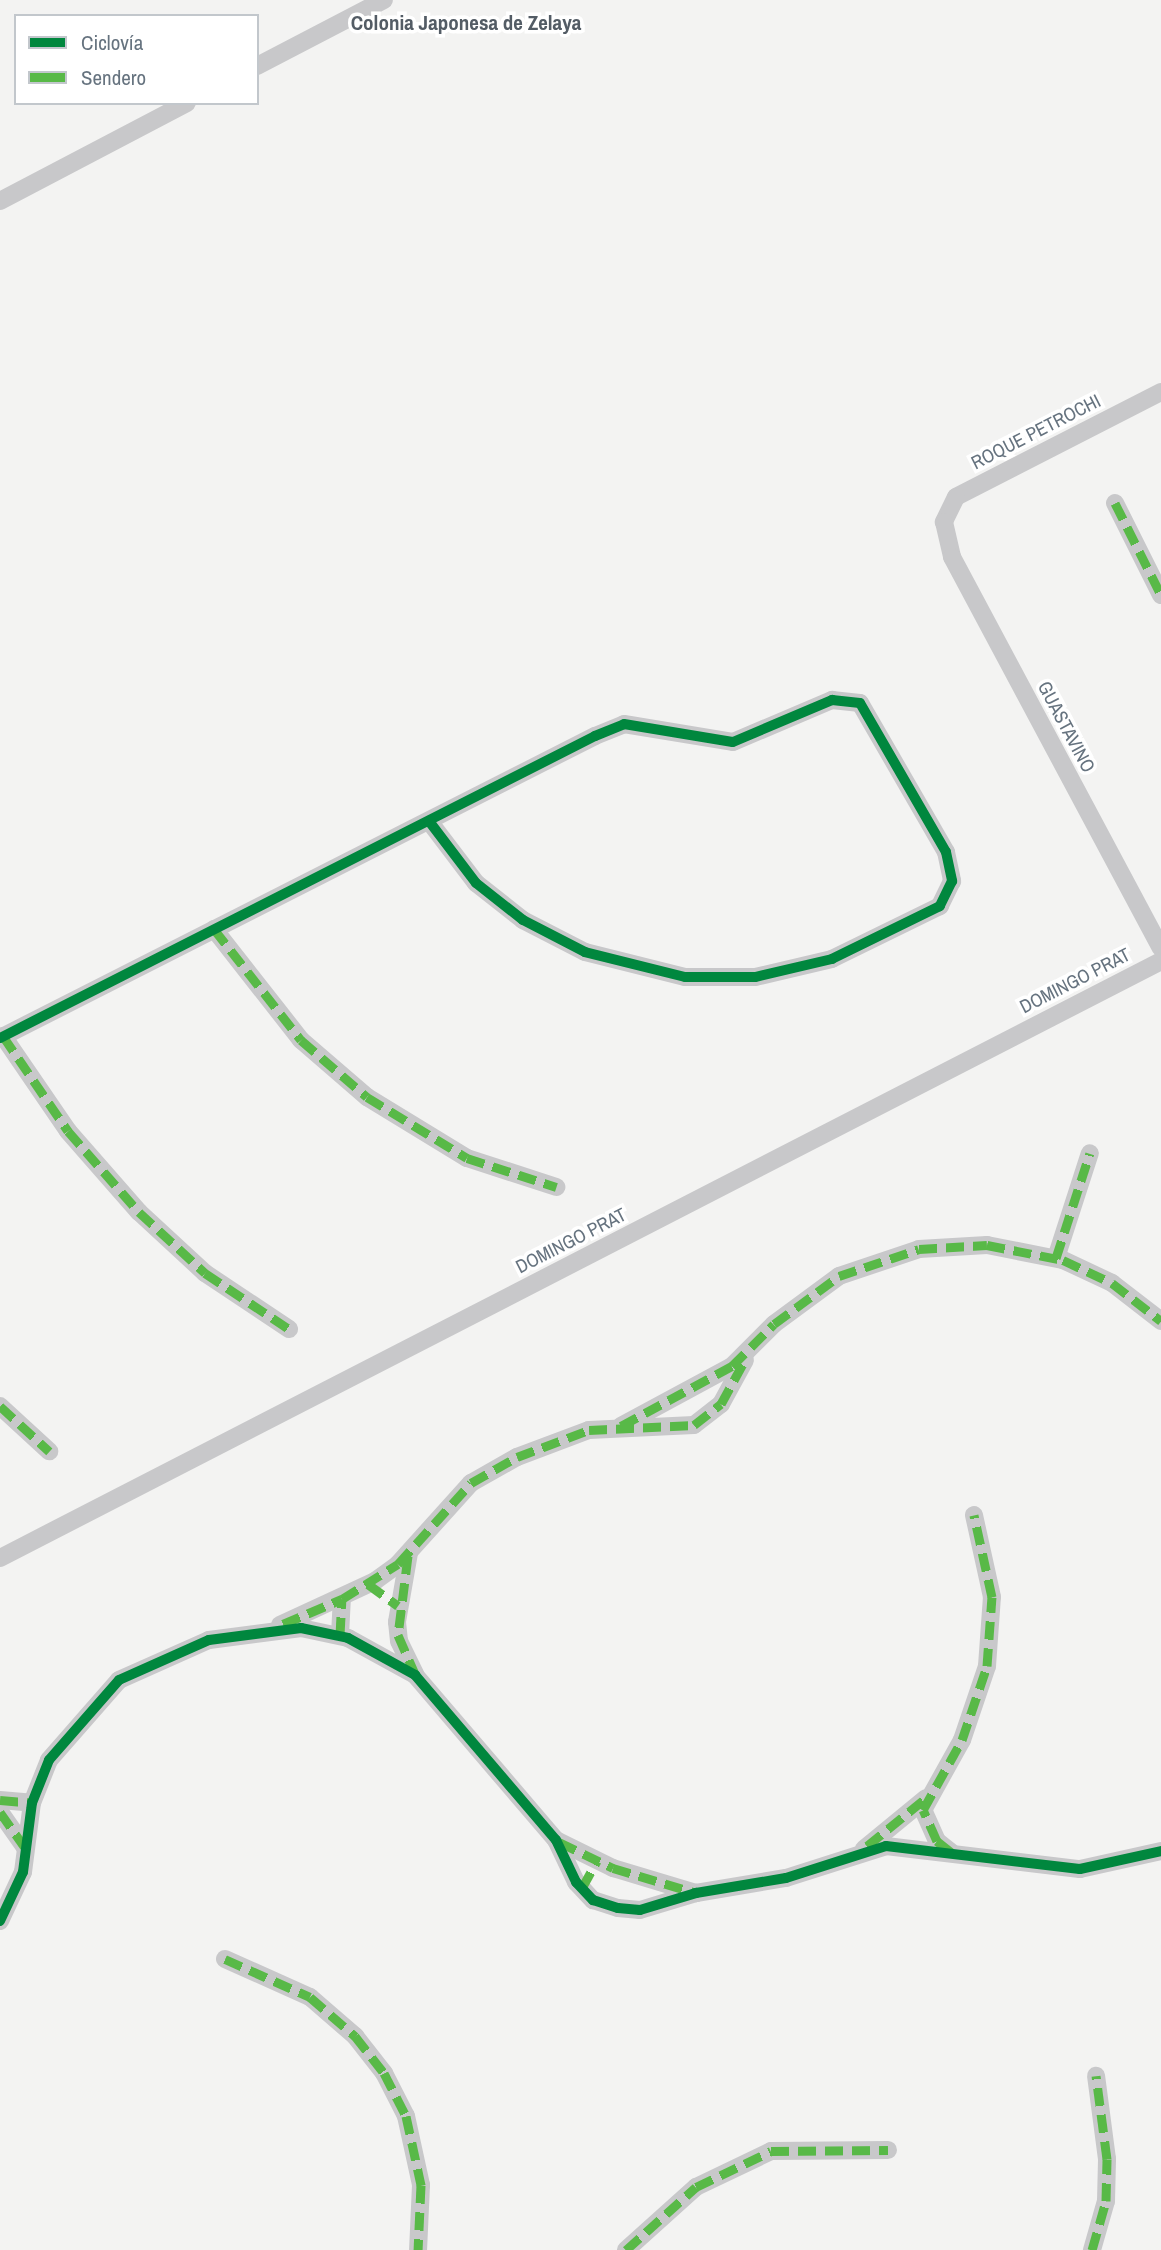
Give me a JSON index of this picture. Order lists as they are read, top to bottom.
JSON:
{
  "streets": {
    "street": ["ROQUE PETROCHI", "GUASTAVINO", "DOMINGO PRAT"]
  },
  "crossings": [
    ["ROQUE PETROCHI", "GUASTAVINO"]
  ],
  "districts": ["Colonia Japonesa de Zelaya"],
  "legend": ["Ciclovía", "Sendero"]
}
